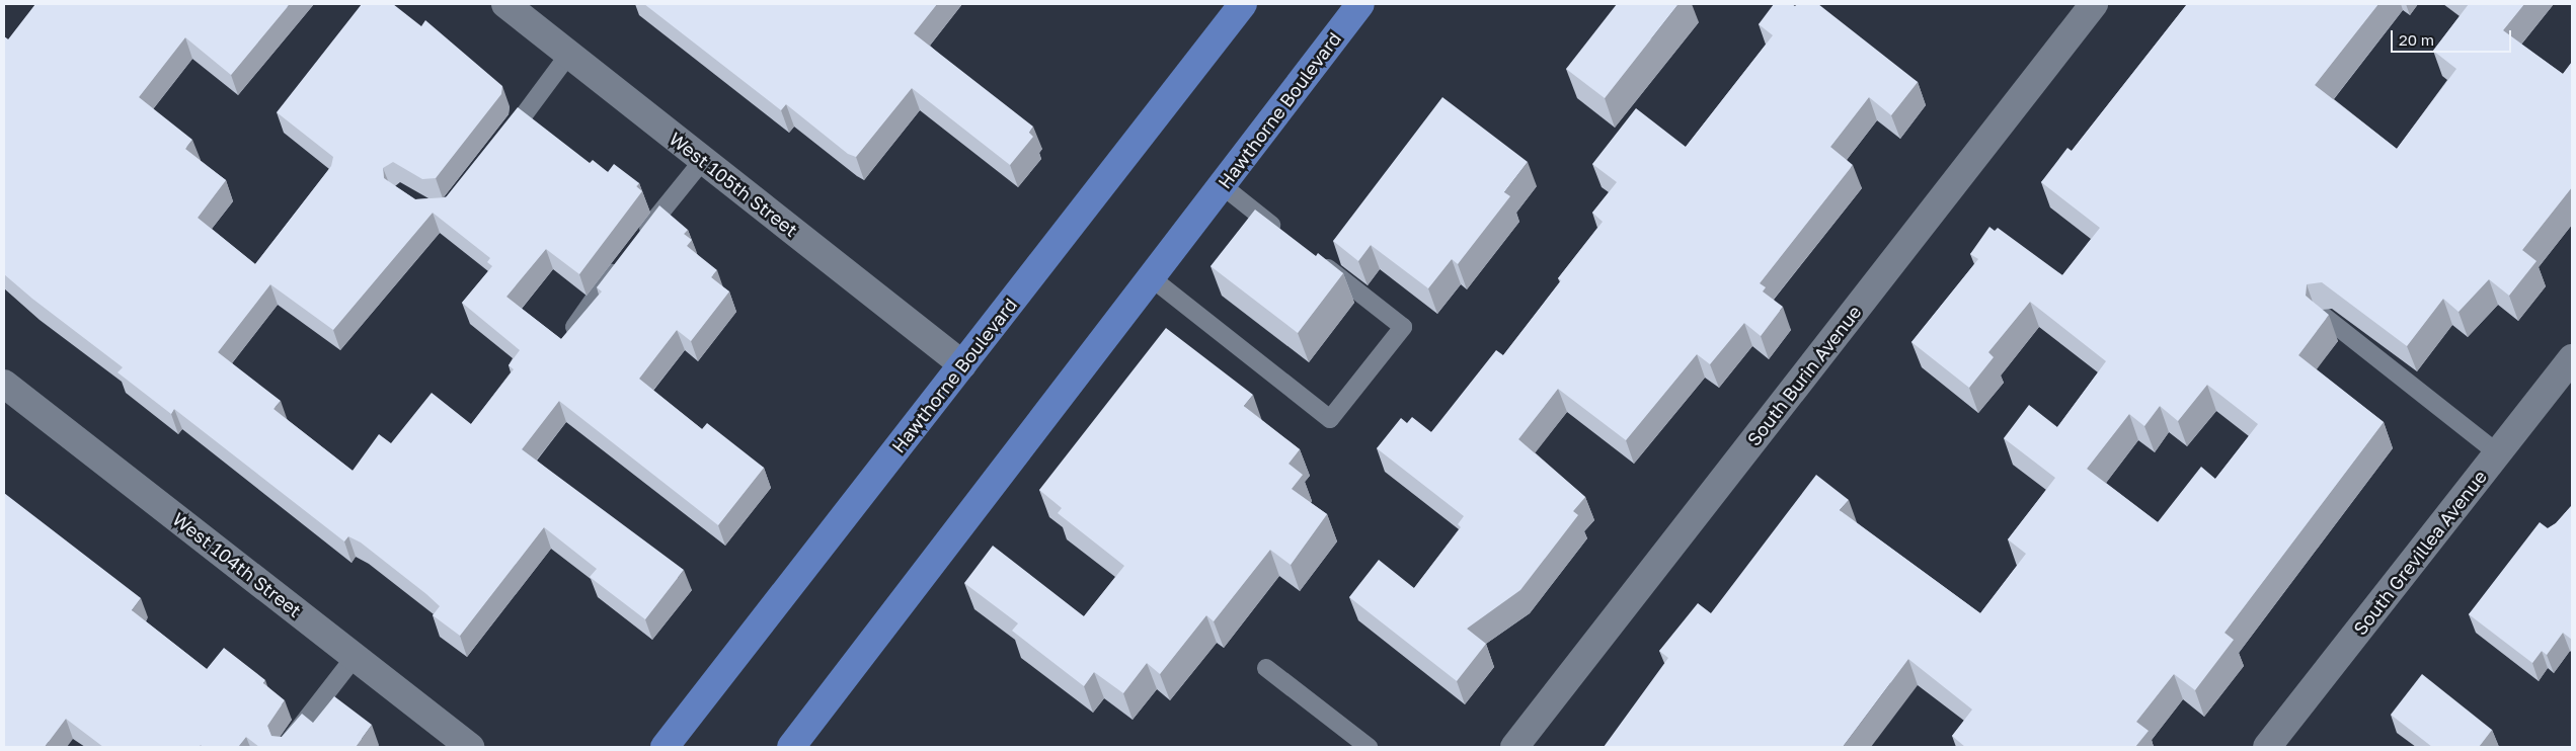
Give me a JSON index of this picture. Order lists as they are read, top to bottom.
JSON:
{
  "streets": {
    "main road": ["Hawthorne Boulevard"],
    "street": [
      "West 105th Street",
      "South Burin Avenue",
      "South Grevillea Avenue",
      "West 104th Street"
    ]
  },
  "crossings": [
    ["Hawthorne Boulevard", "West 105th Street"]
  ],
  "scale_bar": "20 m"
}
